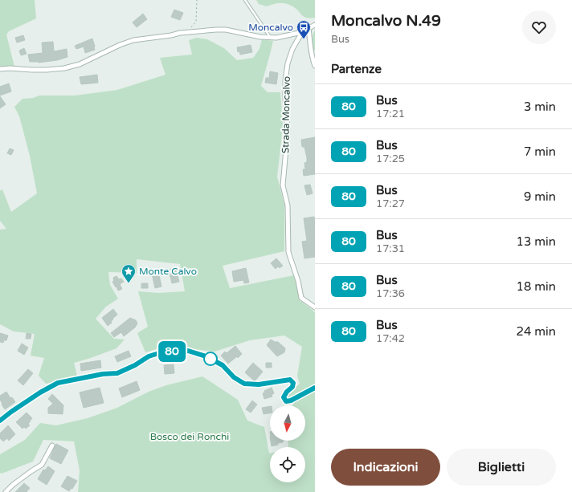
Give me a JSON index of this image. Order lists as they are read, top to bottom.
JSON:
{
  "streets": {
    "street": ["Strada Moncalvo"]
  },
  "parks": ["Bosco dei Ronchi"],
  "places": {
    "bus stop": ["Moncalvo"],
    "place": ["Monte Calvo"]
  },
  "lines": ["bus line 80"],
  "north": "bottom",
  "page": {
    "on_map": "80",
    "heading": [
      ["Moncalvo N.49", "Bus"],
      "Partenze"
    ],
    "list": [
      {
        "mark": "80",
        "name": "Bus",
        "note": "17:21",
        "value": "3 min"
      },
      {
        "mark": "80",
        "name": "Bus",
        "note": "17:25",
        "value": "7 min"
      },
      {
        "mark": "80",
        "name": "Bus",
        "note": "17:27",
        "value": "9 min"
      },
      {
        "mark": "80",
        "name": "Bus",
        "note": "17:31",
        "value": "13 min"
      },
      {
        "mark": "80",
        "name": "Bus",
        "note": "17:36",
        "value": "18 min"
      },
      {
        "mark": "80",
        "name": "Bus",
        "note": "17:42",
        "value": "24 min"
      }
    ],
    "buttons": ["Indicazioni", "Biglietti"]
  }
}
